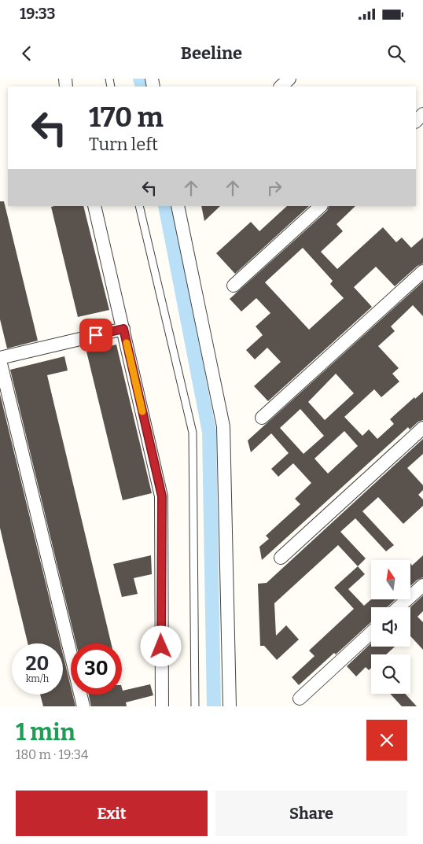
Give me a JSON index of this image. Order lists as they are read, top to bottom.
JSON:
{
  "north": "top",
  "page": {
    "status": "19:33",
    "header": "Beeline",
    "turn": ["170 m", "Turn left"],
    "speed": "20 km/h",
    "limit": "30",
    "heading": ["1 min", "180 m · 19:34"],
    "buttons": ["Exit", "Share"]
  }
}
